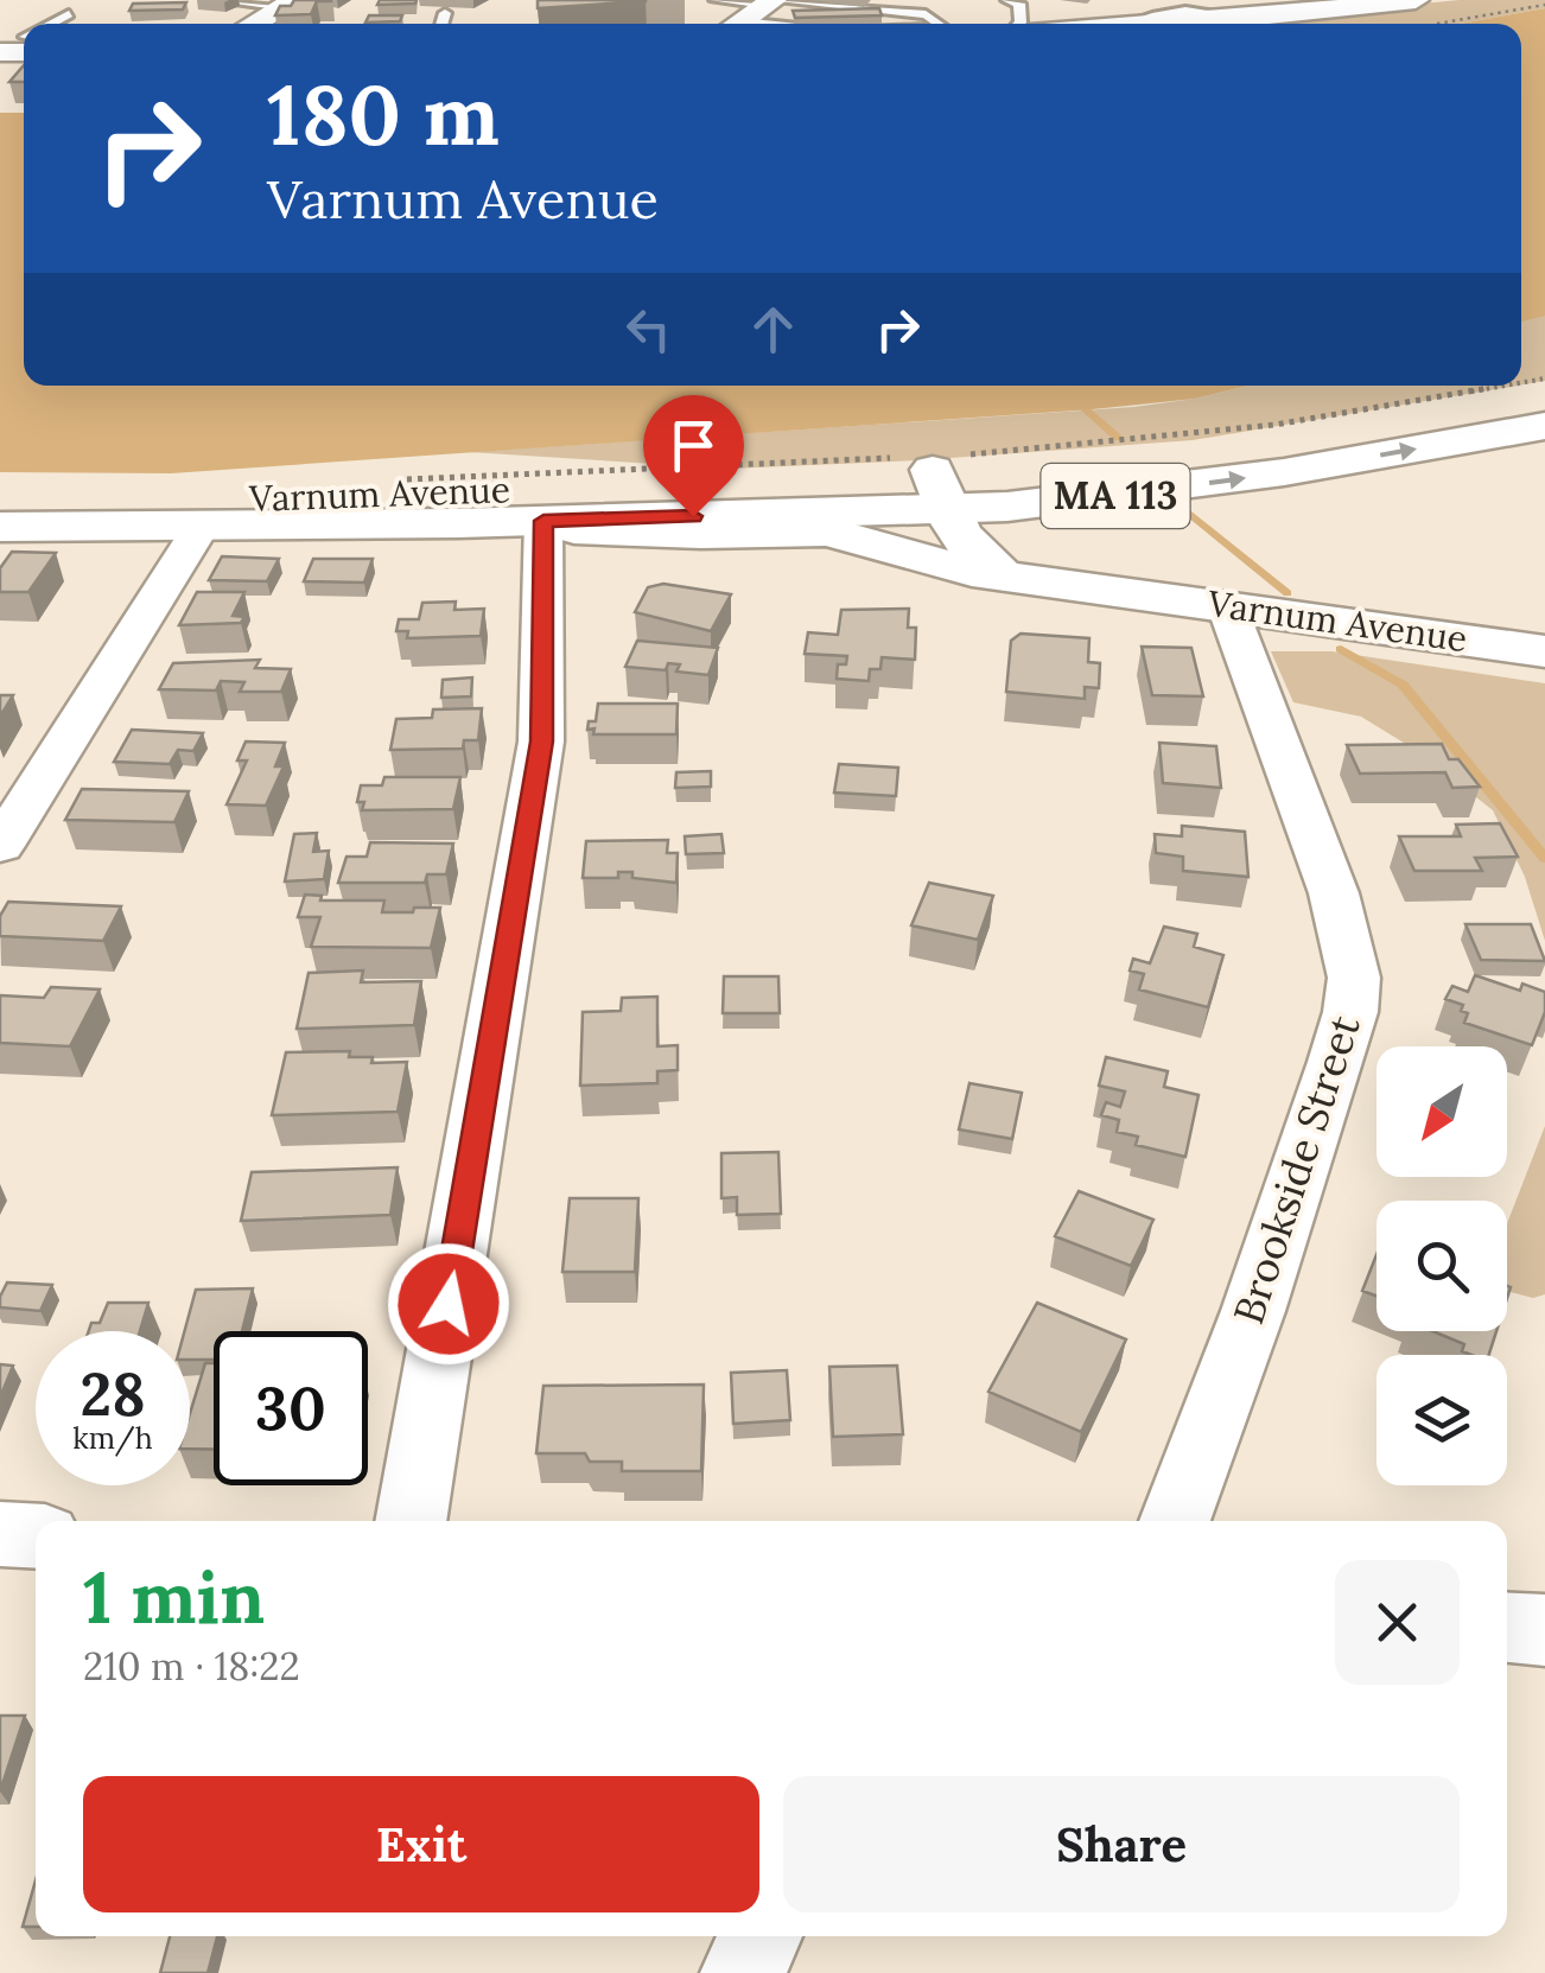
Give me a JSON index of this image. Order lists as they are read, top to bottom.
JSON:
{
  "streets": {
    "main road": ["Varnum Avenue", "MA 113"],
    "street": ["Brookside Street"]
  },
  "crossings": [
    ["Varnum Avenue", "MA 113"],
    ["Varnum Avenue", "Brookside Street"]
  ],
  "north": "bottom left",
  "page": {
    "turn": ["180 m", "Varnum Avenue"],
    "speed": "28 km/h",
    "limit": "30",
    "heading": ["1 min", "210 m · 18:22"],
    "buttons": ["Exit", "Share"]
  }
}
